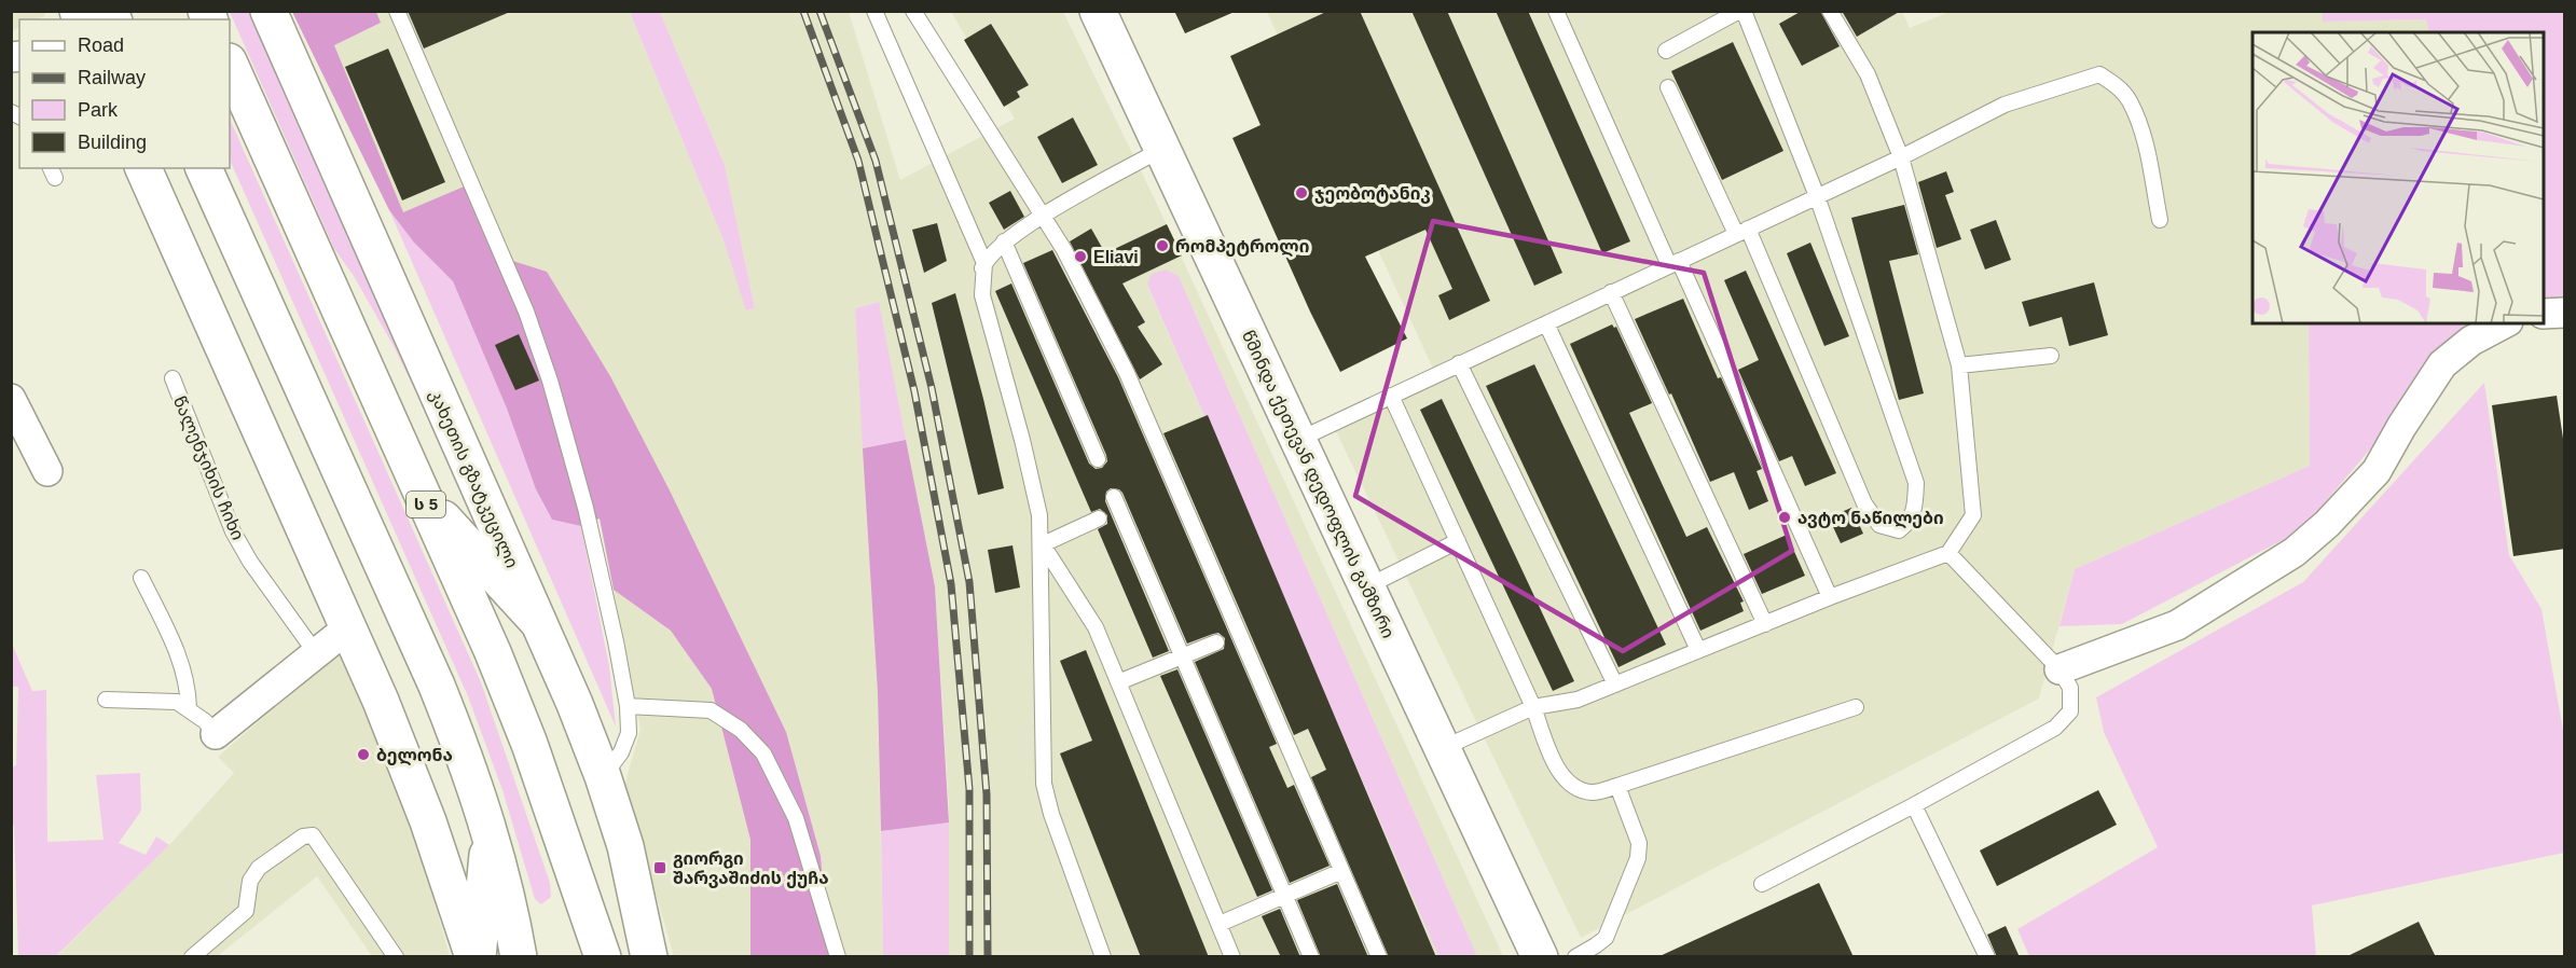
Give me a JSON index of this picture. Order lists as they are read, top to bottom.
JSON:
{
  "streets": {
    "main road": ["კახეთის გზატკეცილი", "წმინდა ქეთევან დედოფლის გამზირი", "ს 5"],
    "lane": ["წალენჯიხის ჩიხი"]
  },
  "places": {
    "other": [
      "ჯეობოტანიკ",
      "რომპეტროლი",
      "Eliavi",
      "ავტო ნაწილები",
      "ბელონა"
    ],
    "transit": ["გიორგი შარვაშიძის ქუჩა"]
  },
  "legend": [
    "Road",
    "Railway",
    "Park",
    "Building"
  ]
}
